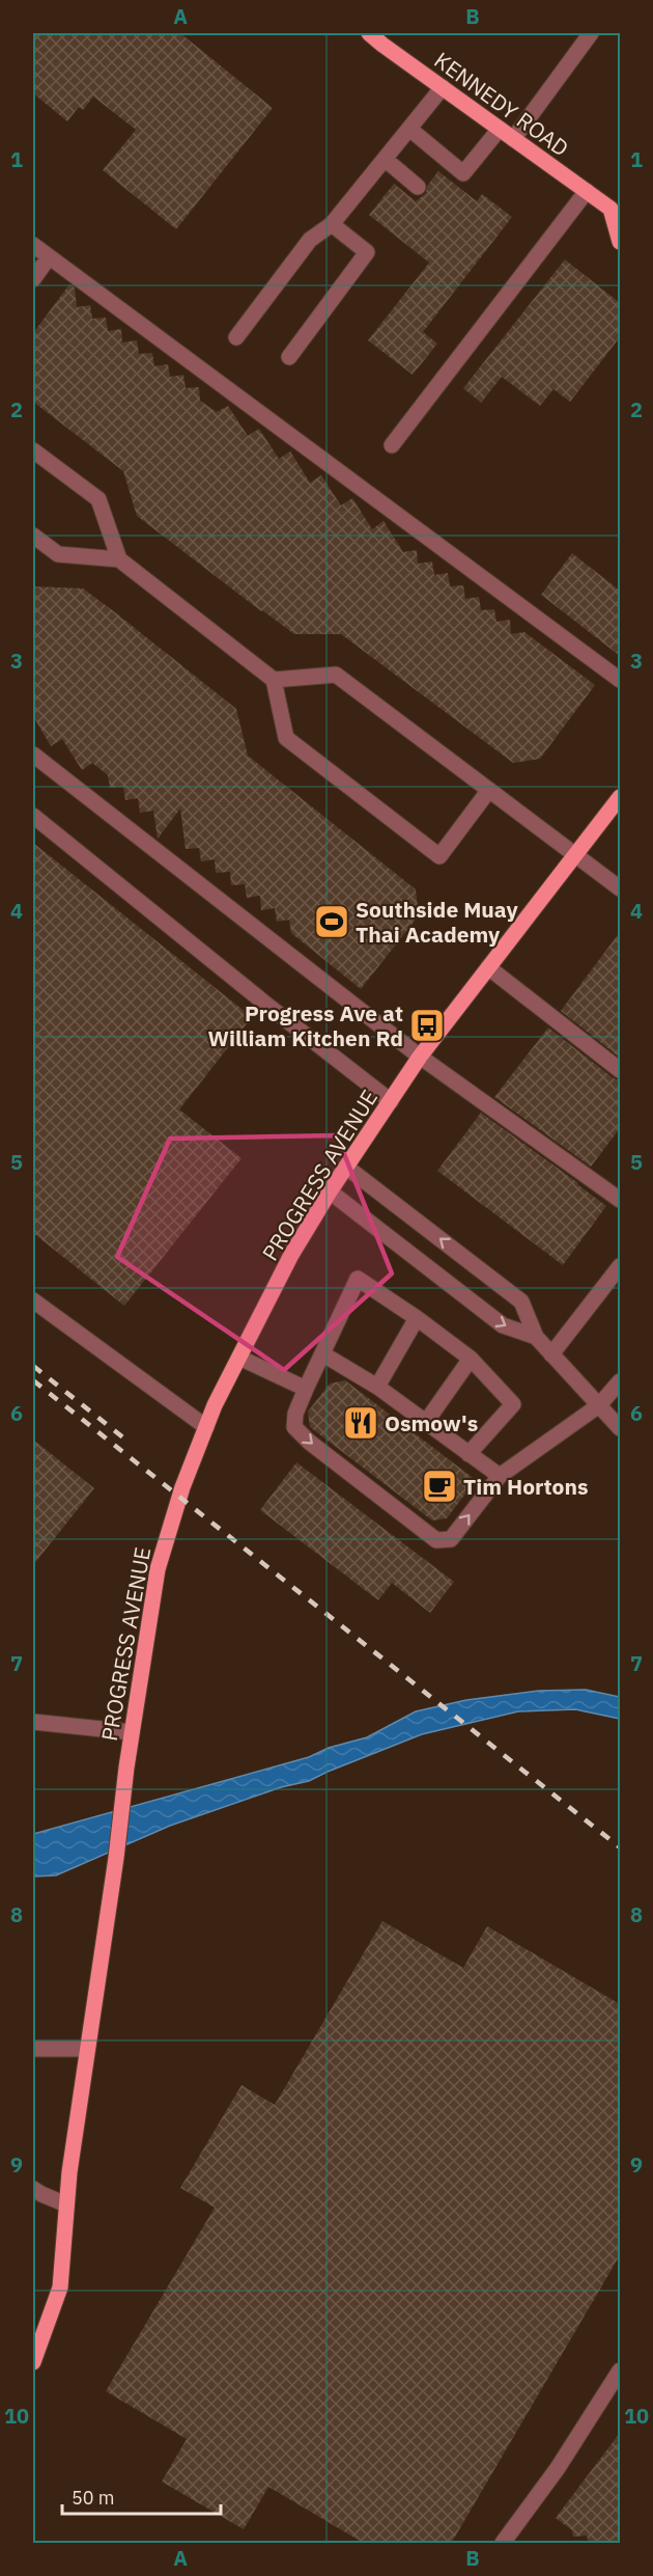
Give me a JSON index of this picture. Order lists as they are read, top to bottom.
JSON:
{
  "streets": {
    "main road": ["KENNEDY ROAD", "PROGRESS AVENUE"]
  },
  "places": {
    "sports": ["Southside Muay Thai Academy"],
    "bus stop": ["Progress Ave at William Kitchen Rd"],
    "restaurant": ["Osmow's"],
    "cafe": ["Tim Hortons"]
  },
  "scale_bar": "50 m",
  "grid": {
    "columns": ["A", "B"],
    "rows": [
      "1",
      "2",
      "3",
      "4",
      "5",
      "6",
      "7",
      "8",
      "9",
      "10"
    ]
  }
}
